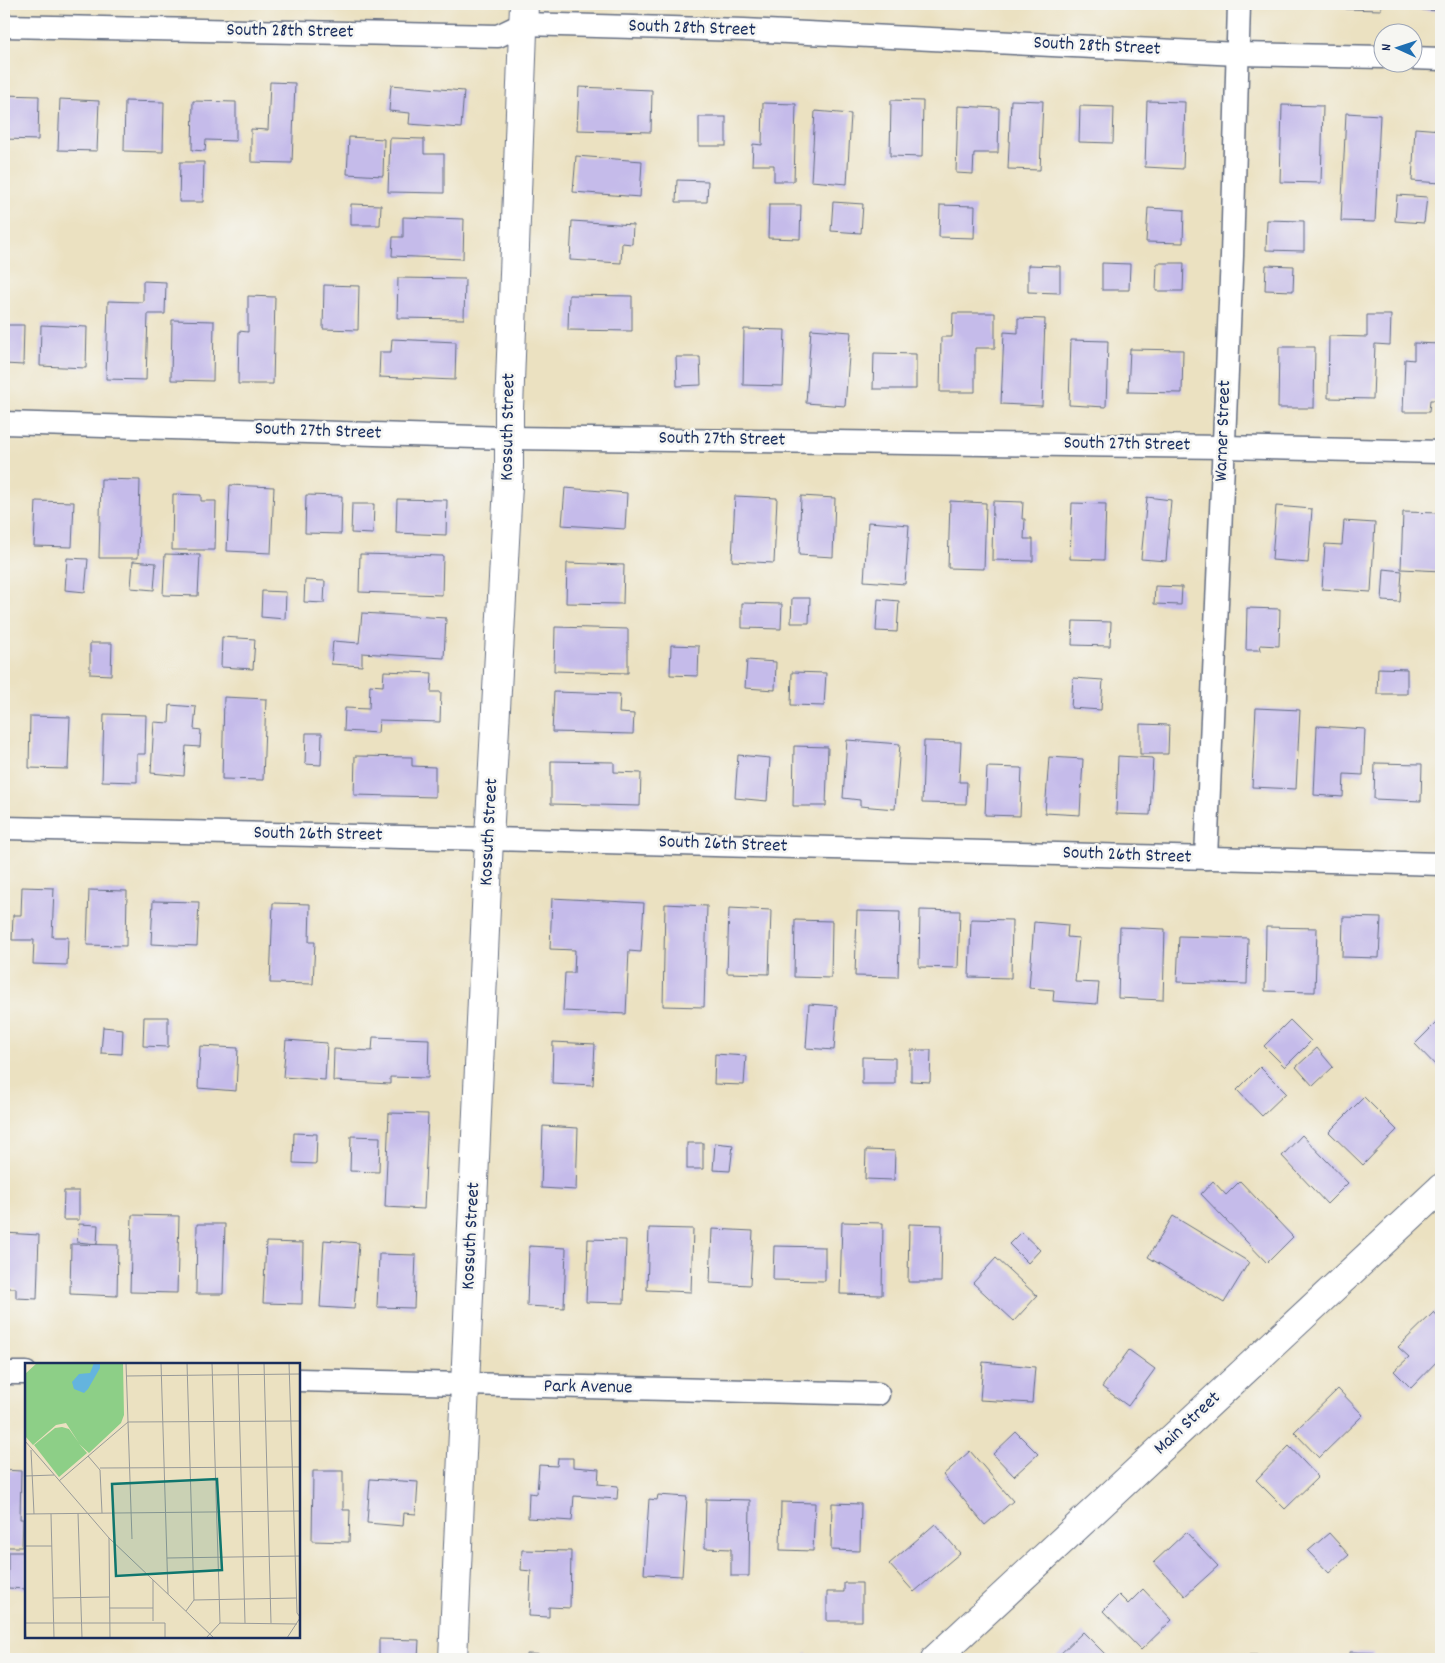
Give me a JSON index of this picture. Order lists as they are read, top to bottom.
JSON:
{
  "streets": {
    "street": [
      "South 28th Street",
      "Kossuth Street",
      "Warner Street",
      "South 27th Street",
      "South 26th Street",
      "Park Avenue",
      "Main Street"
    ]
  },
  "crossings": [
    ["South 28th Street", "Kossuth Street"],
    ["South 28th Street", "Warner Street"],
    ["Kossuth Street", "South 27th Street"],
    ["Kossuth Street", "South 26th Street"],
    ["Kossuth Street", "Park Avenue"],
    ["Warner Street", "South 27th Street"],
    ["Warner Street", "South 26th Street"]
  ],
  "north": "left"
}
